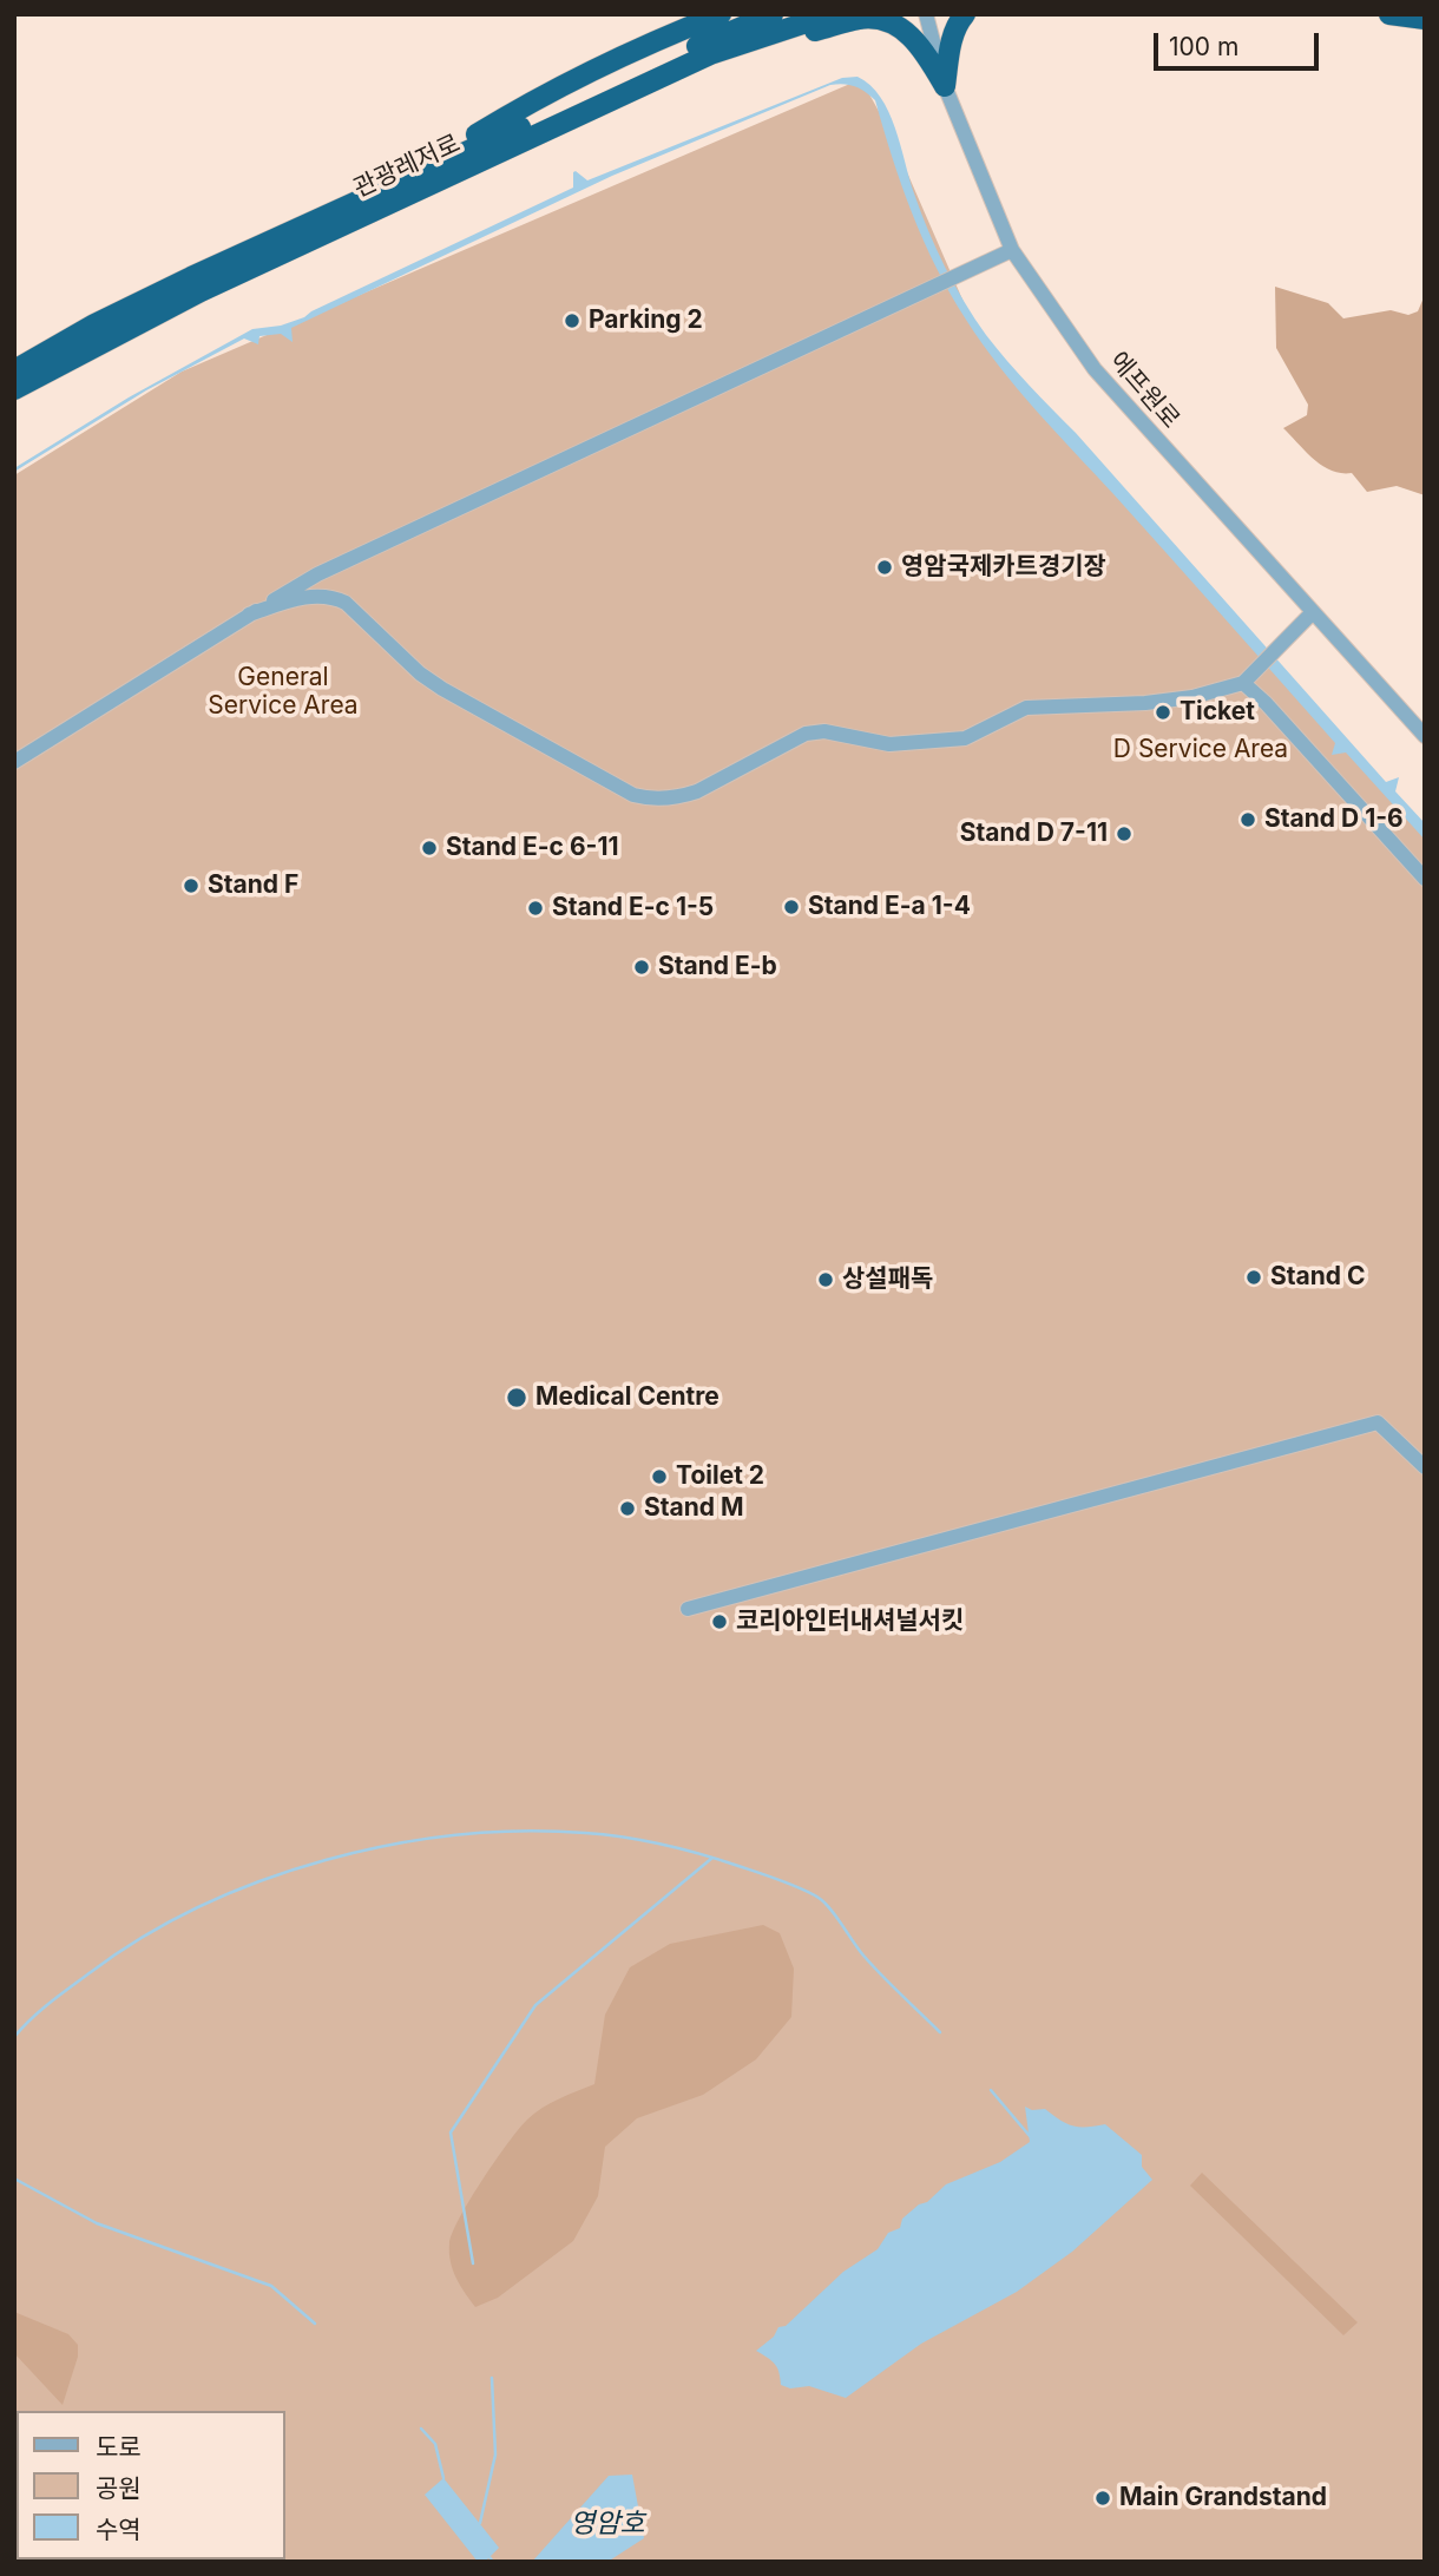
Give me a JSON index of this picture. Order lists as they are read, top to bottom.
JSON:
{
  "streets": {
    "highway": ["관광레저로"],
    "street": ["에프원로"]
  },
  "water": ["영암호"],
  "parks": ["General Service Area", "D Service Area"],
  "places": [
    "Parking 2",
    "영암국제카트경기장",
    "Ticket",
    "Stand D 1-6",
    "Stand D 7-11",
    "Stand E-c 6-11",
    "Stand F",
    "Stand E-a 1-4",
    "Stand E-c 1-5",
    "Stand E-b",
    "Stand C",
    "상설패독",
    "Medical Centre",
    "Toilet 2",
    "Stand M",
    "코리아인터내셔널서킷",
    "Main Grandstand"
  ],
  "legend": ["도로", "공원", "수역"],
  "scale_bar": "100 m"
}
